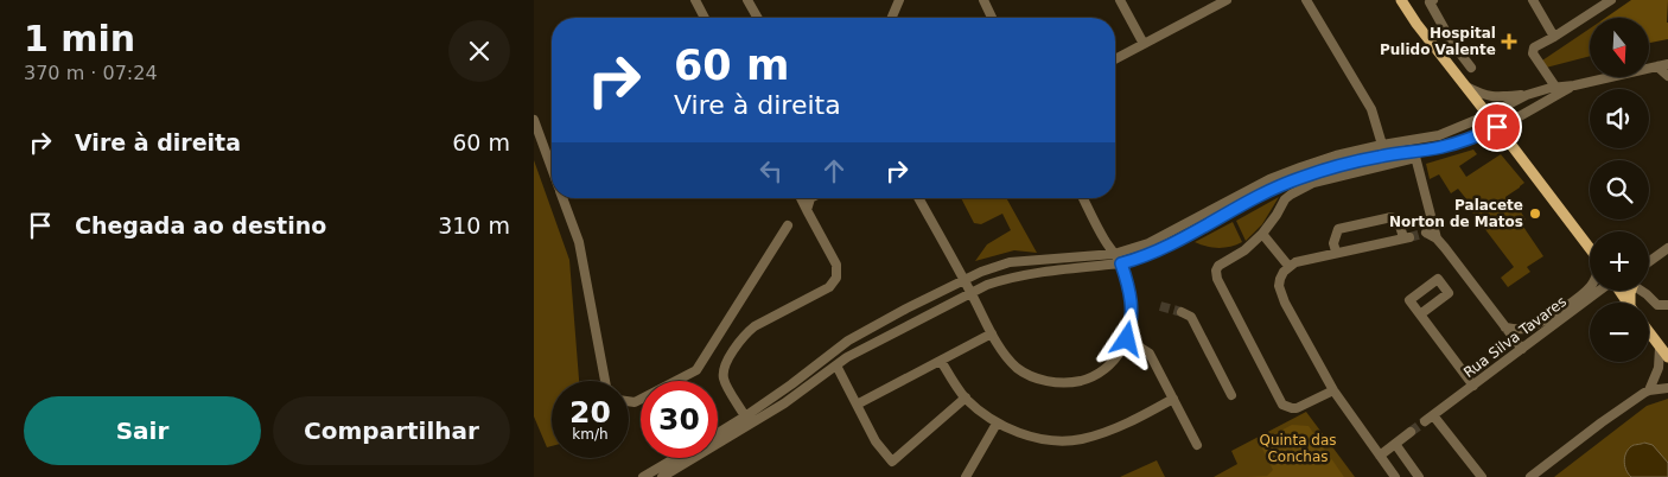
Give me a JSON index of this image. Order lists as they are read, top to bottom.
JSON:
{
  "streets": {
    "street": ["Rua Silva Tavares"]
  },
  "parks": ["Quinta das Conchas"],
  "places": {
    "health": ["Hospital Pulido Valente"],
    "other": ["Palacete Norton de Matos"]
  },
  "north": "bottom",
  "page": {
    "heading": ["1 min", "370 m · 07:24"],
    "map_buttons": ["+", "−"],
    "turn": ["60 m", "Vire à direita"],
    "list": [
      {
        "name": "Vire à direita",
        "value": "60 m"
      },
      {
        "name": "Chegada ao destino",
        "value": "310 m"
      }
    ],
    "speed": "20 km/h",
    "limit": "30",
    "buttons": ["Sair", "Compartilhar"]
  }
}
